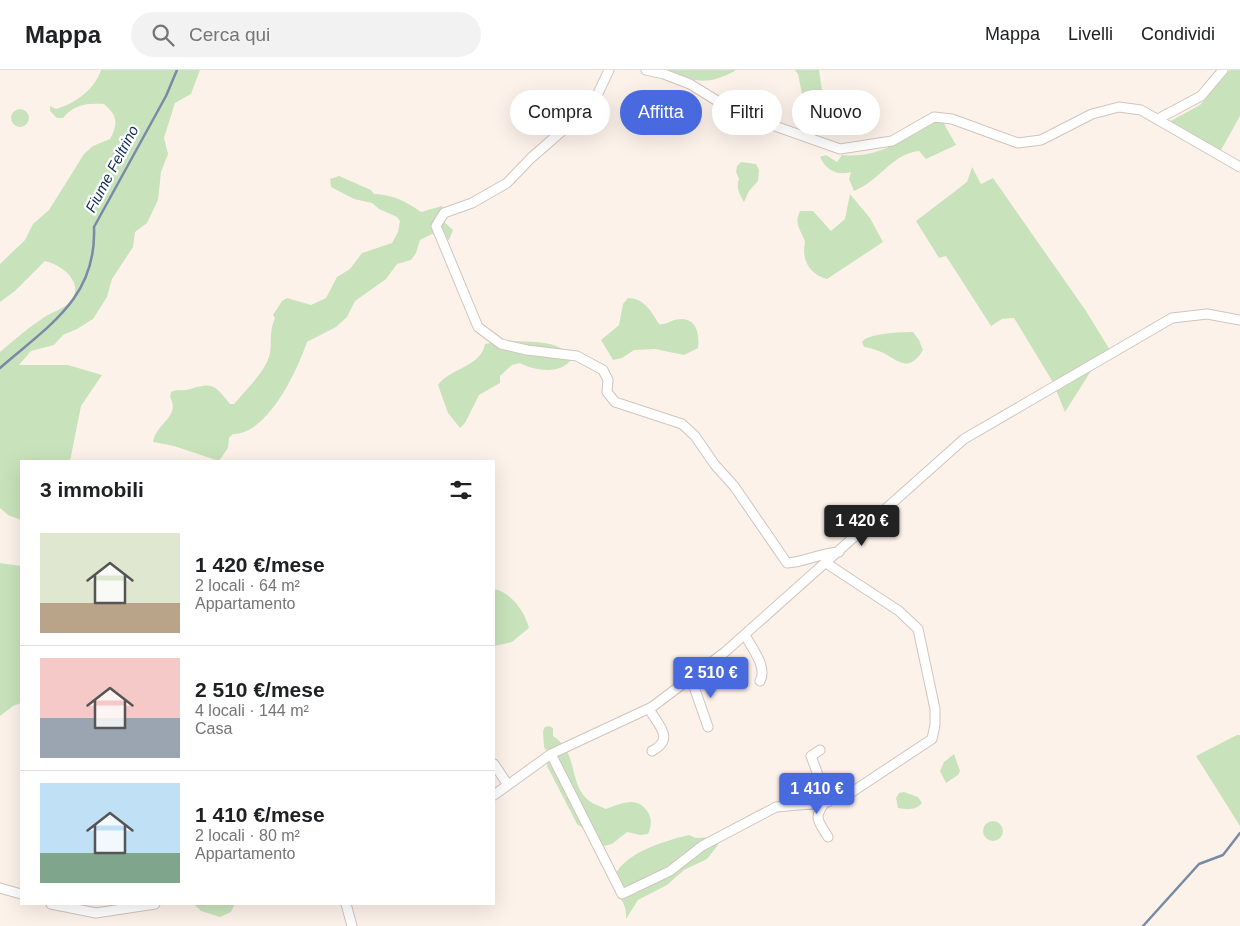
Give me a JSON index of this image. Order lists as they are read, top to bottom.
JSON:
{
  "water": ["Fiume Feltrino"],
  "page": {
    "header": "Mappa",
    "search": "Cerca qui",
    "nav": ["Mappa", "Livelli", "Condividi"],
    "chip": [
      "Compra",
      "Affitta",
      "Filtri",
      "Nuovo"
    ],
    "heading": "3 immobili",
    "price": ["1 420 €", "2 510 €", "1 410 €"],
    "list": [
      {
        "name": "1 420 €/mese",
        "note": "2 locali · 64 m² · Appartamento"
      },
      {
        "name": "2 510 €/mese",
        "note": "4 locali · 144 m² · Casa"
      },
      {
        "name": "1 410 €/mese",
        "note": "2 locali · 80 m² · Appartamento"
      }
    ]
  }
}
